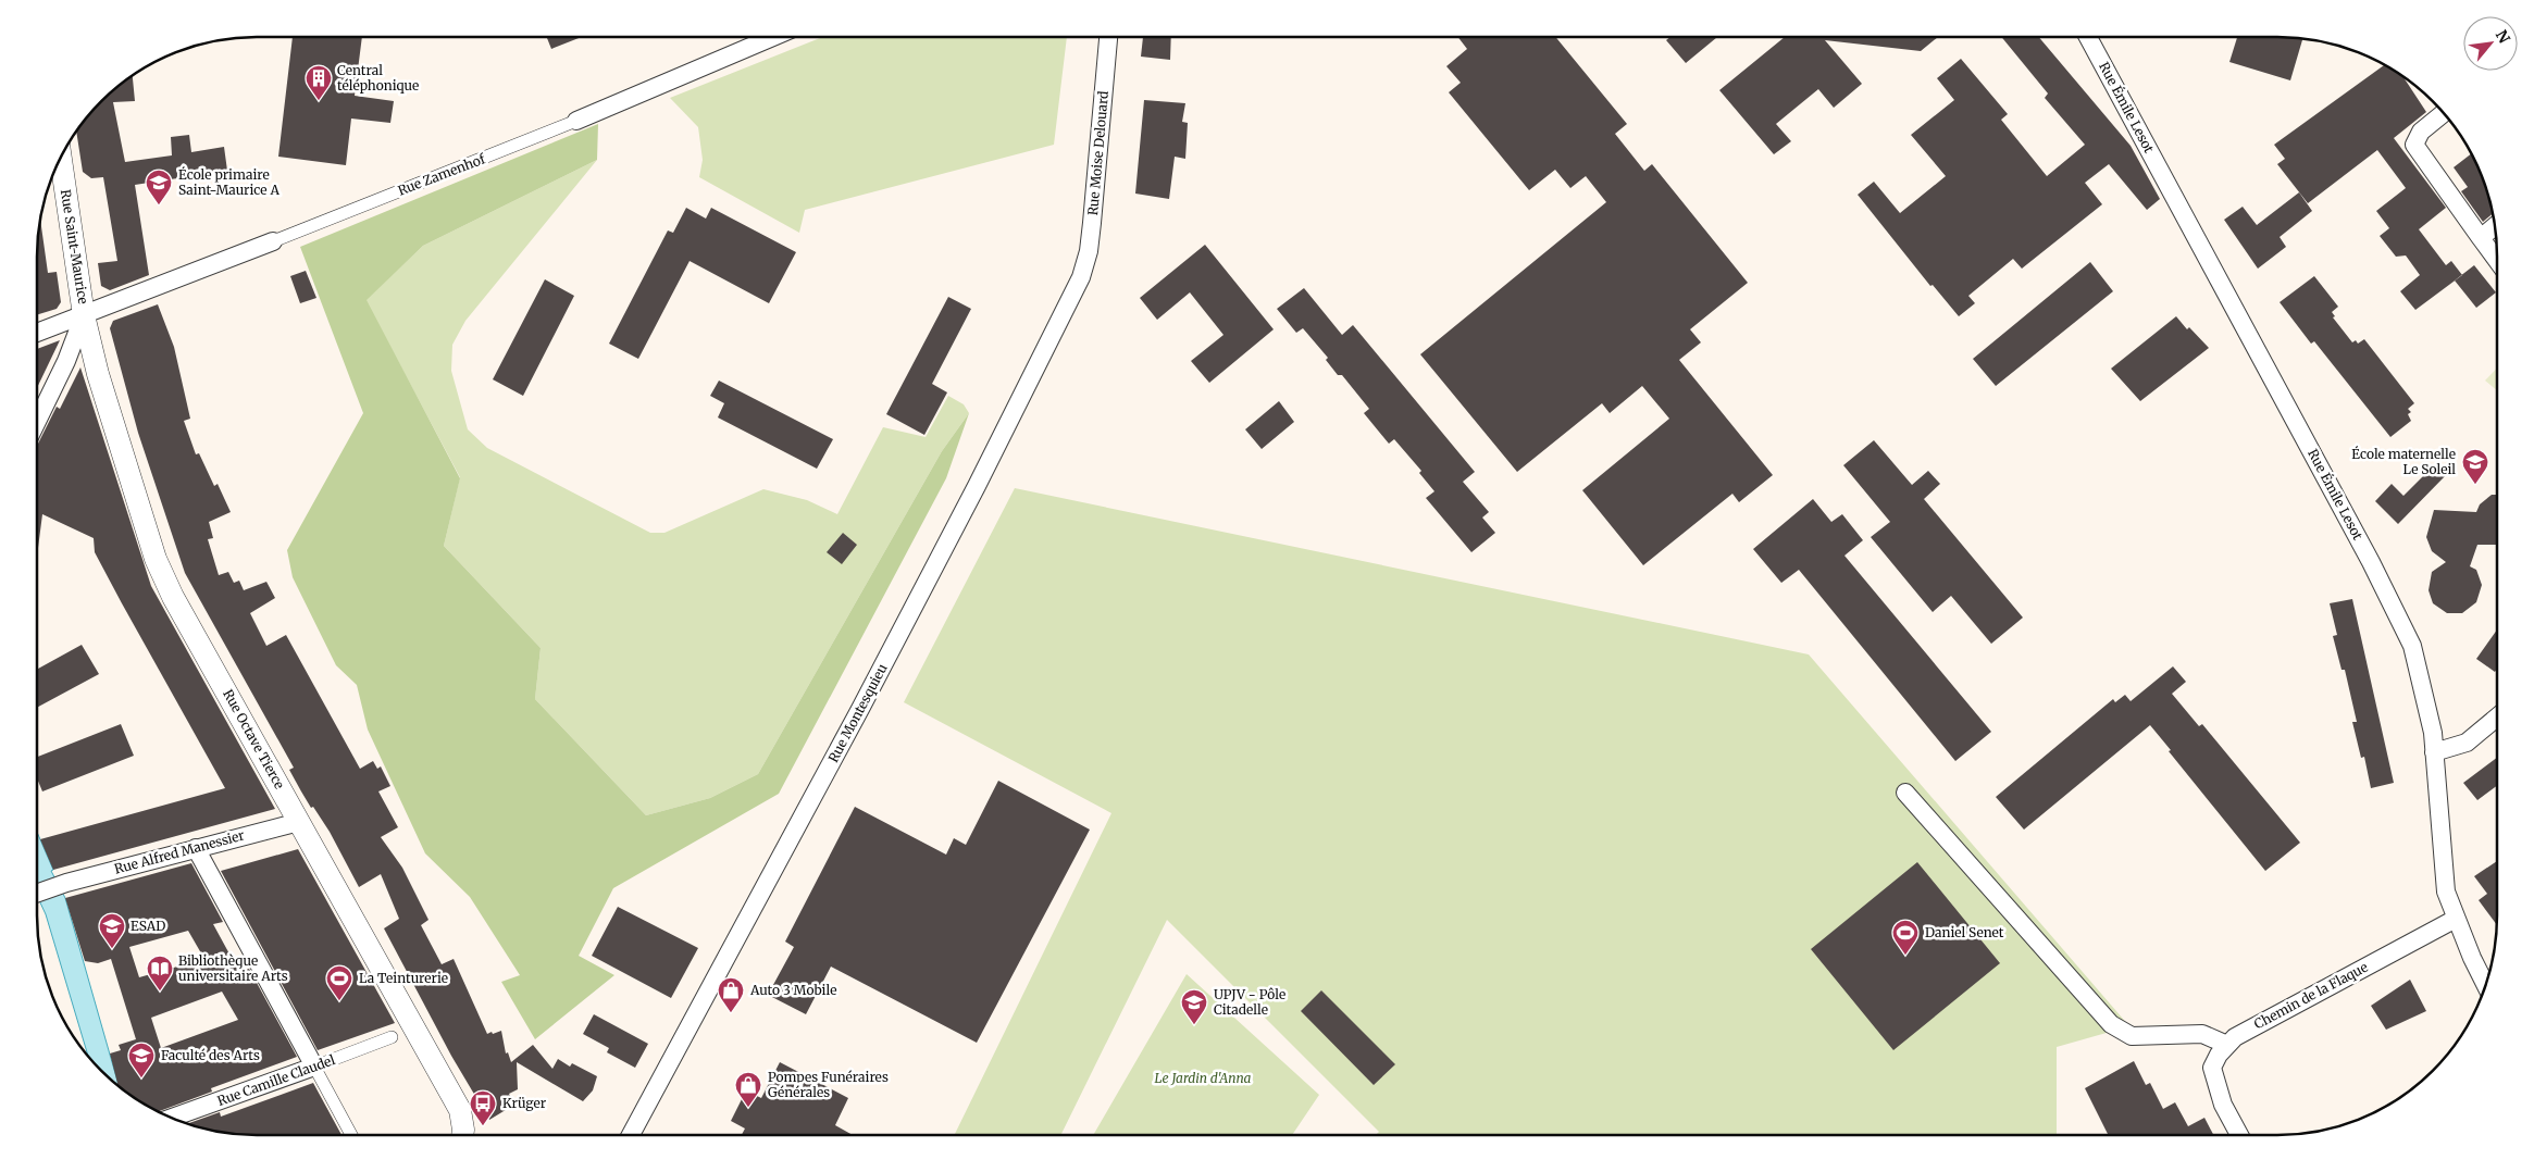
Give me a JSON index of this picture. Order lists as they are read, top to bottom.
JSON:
{
  "streets": {
    "street": [
      "Rue Émile Lesot",
      "Rue Moise Delouard",
      "Rue Zamenhof",
      "Rue Saint-Maurice",
      "Rue Montesquieu",
      "Rue Octave Tierce",
      "Rue Alfred Manessier",
      "Chemin de la Flaque",
      "Rue Camille Claudel"
    ]
  },
  "crossings": [
    ["Rue Émile Lesot", "Chemin de la Flaque"],
    ["Rue Moise Delouard", "Rue Montesquieu"],
    ["Rue Zamenhof", "Rue Saint-Maurice"],
    ["Rue Zamenhof", "Rue Octave Tierce"],
    ["Rue Saint-Maurice", "Rue Octave Tierce"],
    ["Rue Octave Tierce", "Rue Alfred Manessier"]
  ],
  "parks": ["Le Jardin d'Anna"],
  "places": {
    "building": ["Central téléphonique"],
    "school or university": [
      "École primaire Saint-Maurice A",
      "École maternelle Le Soleil",
      "ESAD",
      "UPJV - Pôle Citadelle",
      "Faculté des Arts"
    ],
    "sports": ["Daniel Senet", "La Teinturerie"],
    "library": ["Bibliothèque universitaire Arts"],
    "shop": ["Auto 3 Mobile", "Pompes Funéraires Générales"],
    "bus stop": ["Krüger"]
  },
  "north": "top right"
}
